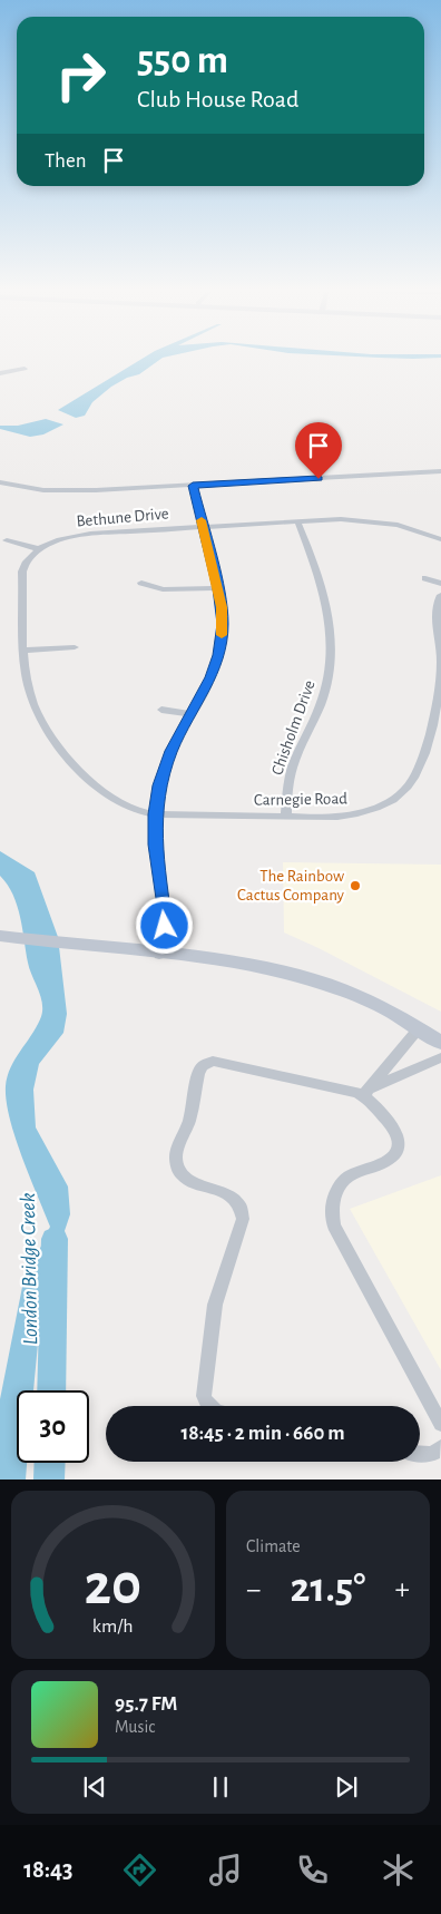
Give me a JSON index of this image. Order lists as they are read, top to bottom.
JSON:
{
  "streets": {
    "street": ["Bethune Drive", "Chisholm Drive", "Carnegie Road"]
  },
  "crossings": [
    ["Bethune Drive", "Chisholm Drive"],
    ["Bethune Drive", "Carnegie Road"],
    ["Chisholm Drive", "Carnegie Road"]
  ],
  "water": ["London Bridge Creek"],
  "places": ["The Rainbow Cactus Company"],
  "page": {
    "turn": ["550 m", "Club House Road"],
    "then": "Then",
    "limit": "30",
    "trip": "18:45 · 2 min · 660 m",
    "tile": "Climate",
    "heat": ["−", "21.5°", "+"],
    "song": ["95.7 FM", "Music"],
    "tabs": "18:43",
    "gauge": ["20", "km/h"]
  }
}
